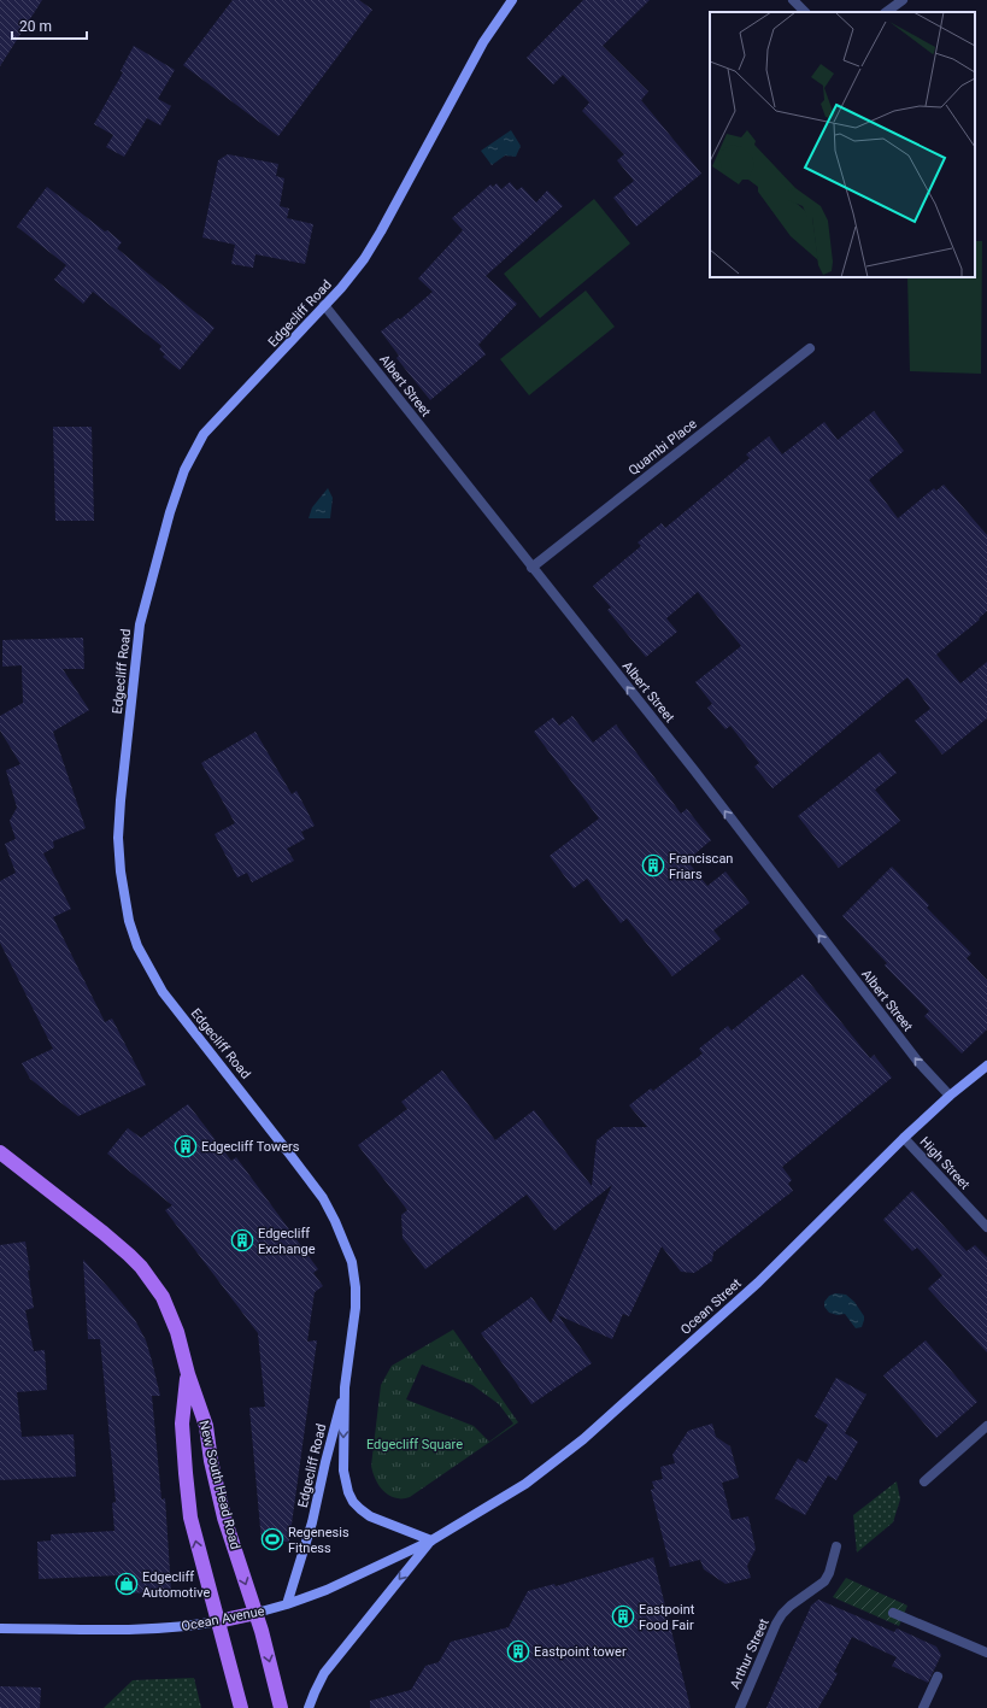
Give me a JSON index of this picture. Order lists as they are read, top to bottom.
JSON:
{
  "streets": {
    "main road": ["New South Head Road", "Ocean Avenue"],
    "street": [
      "Edgecliff Road",
      "Albert Street",
      "Quambi Place",
      "High Street",
      "Ocean Street",
      "Arthur Street"
    ]
  },
  "crossings": [
    ["Edgecliff Road", "Albert Street"],
    ["Edgecliff Road", "Ocean Street"],
    ["Edgecliff Road", "Ocean Avenue"],
    ["Albert Street", "Quambi Place"],
    ["Albert Street", "Ocean Street"],
    ["High Street", "Ocean Street"],
    ["Ocean Street", "Ocean Avenue"],
    ["New South Head Road", "Ocean Avenue"]
  ],
  "one_way": ["Albert Street"],
  "parks": ["Edgecliff Square"],
  "places": {
    "building": [
      "Franciscan Friars",
      "Edgecliff Towers",
      "Edgecliff Exchange",
      "Eastpoint Food Fair",
      "Eastpoint tower"
    ],
    "sports": ["Regenesis Fitness"],
    "shop": ["Edgecliff Automotive"]
  },
  "scale_bar": "20 m"
}
